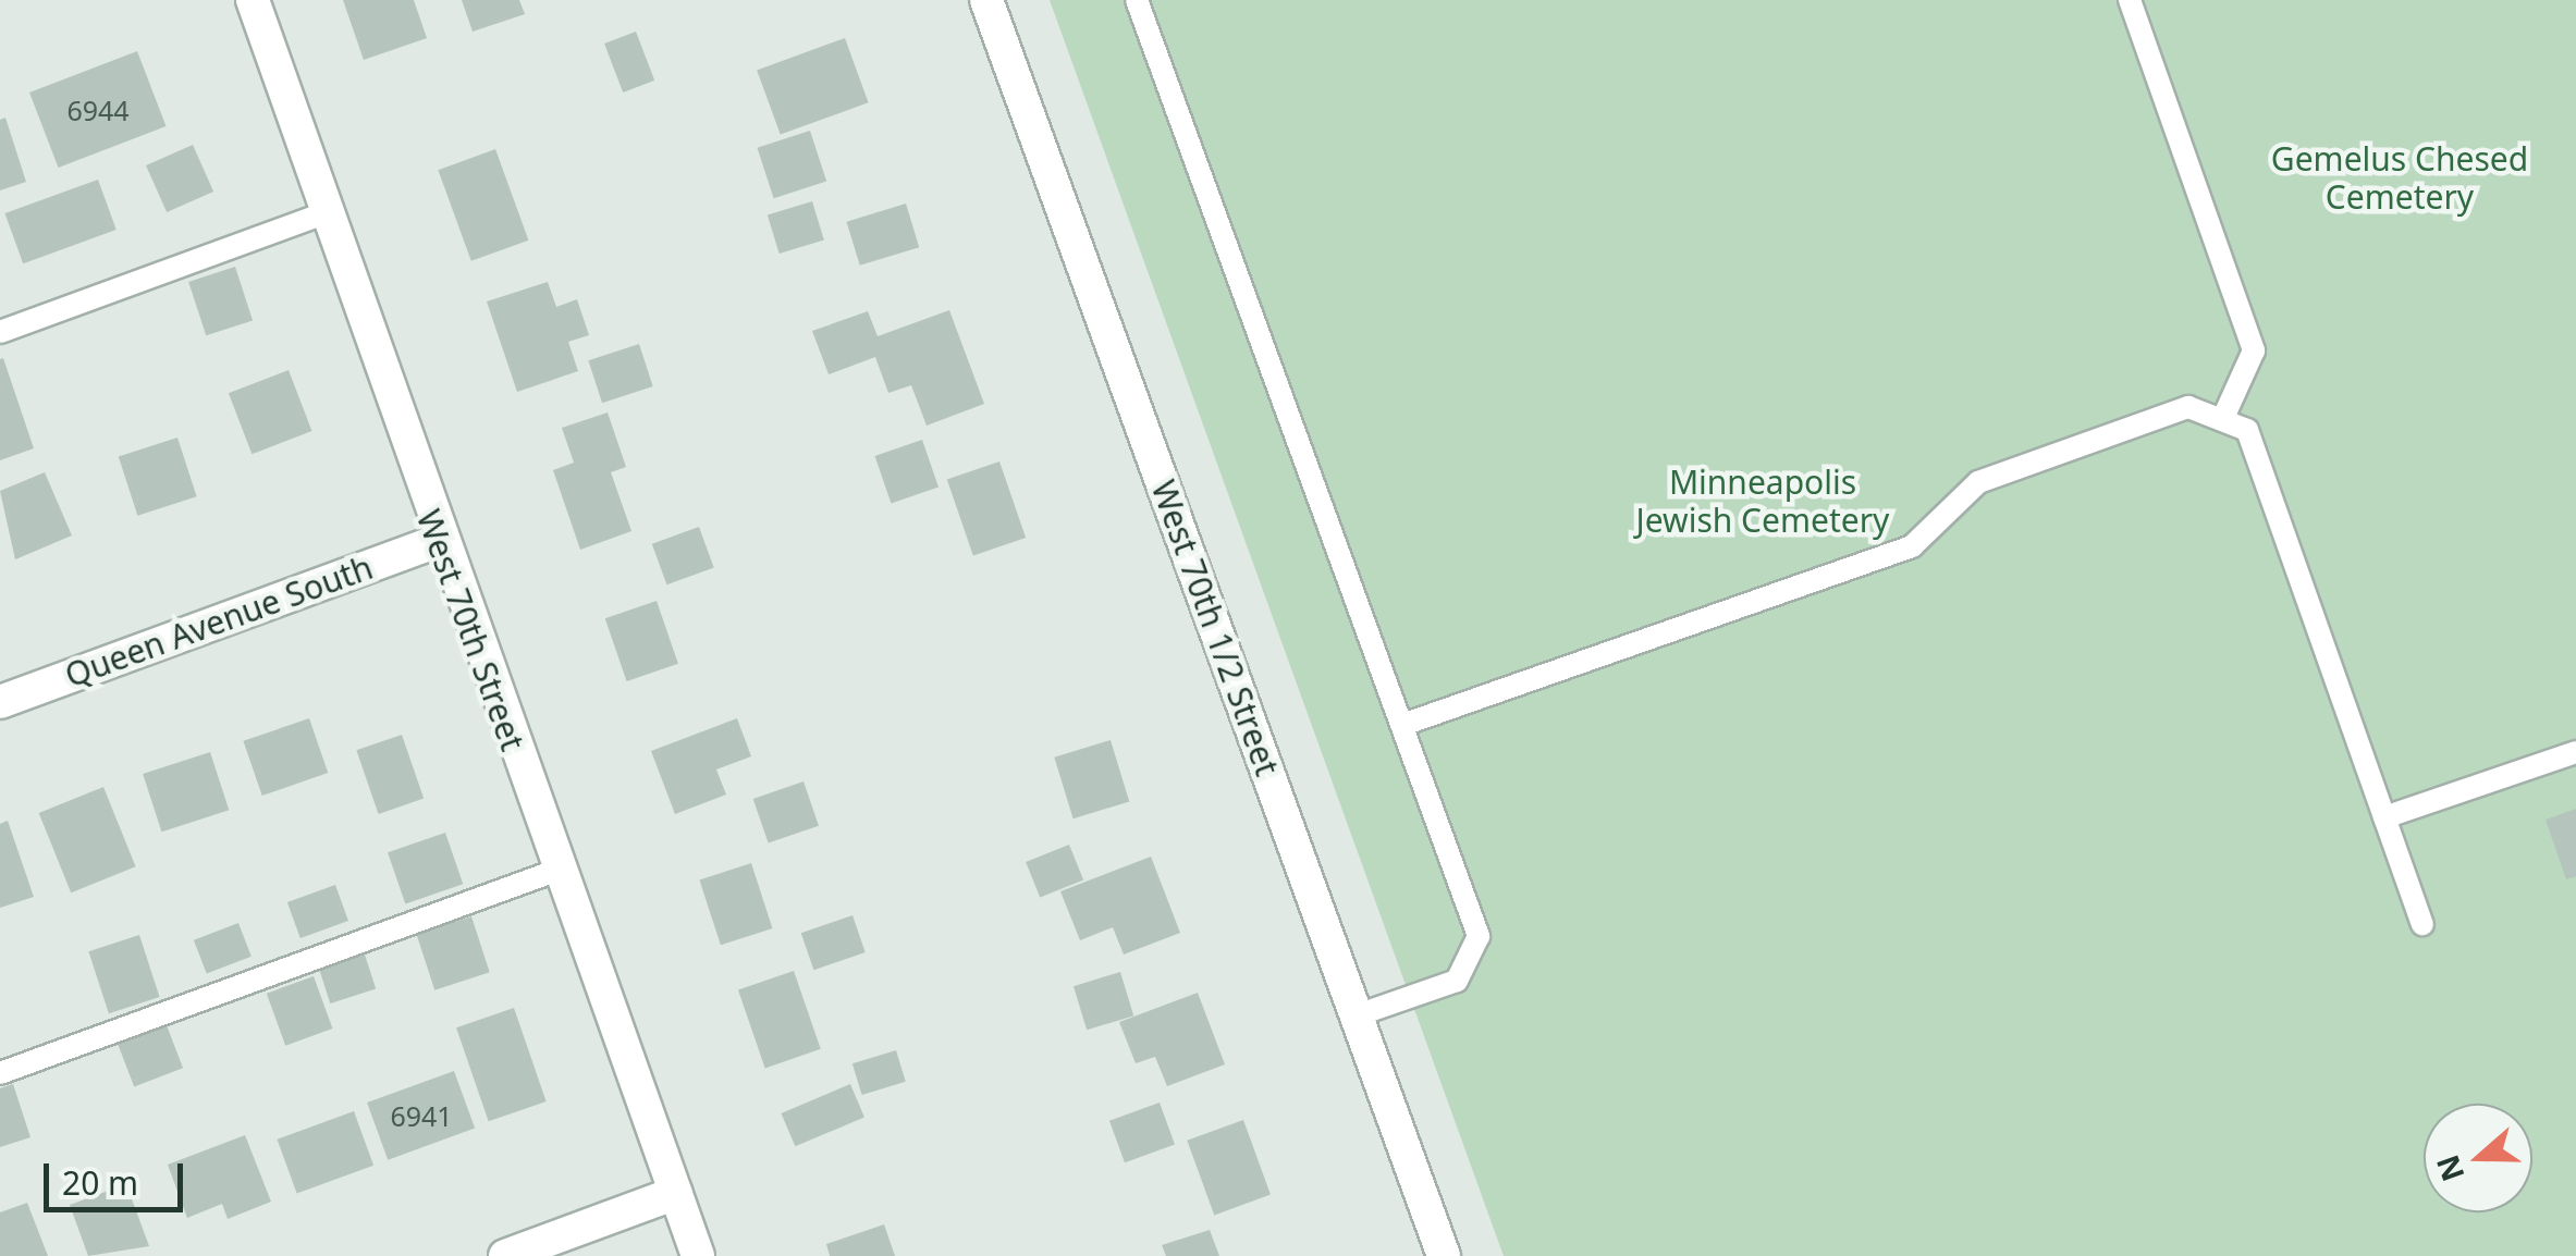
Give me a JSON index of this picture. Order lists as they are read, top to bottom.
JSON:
{
  "streets": {
    "street": ["Queen Avenue South", "West 70th 1/2 Street", "West 70th Street"]
  },
  "crossings": [
    ["Queen Avenue South", "West 70th Street"]
  ],
  "parks": ["Gemelus Chesed Cemetery", "Minneapolis Jewish Cemetery"],
  "house_numbers": ["6944", "6941"],
  "scale_bar": "20 m",
  "north": "left"
}
